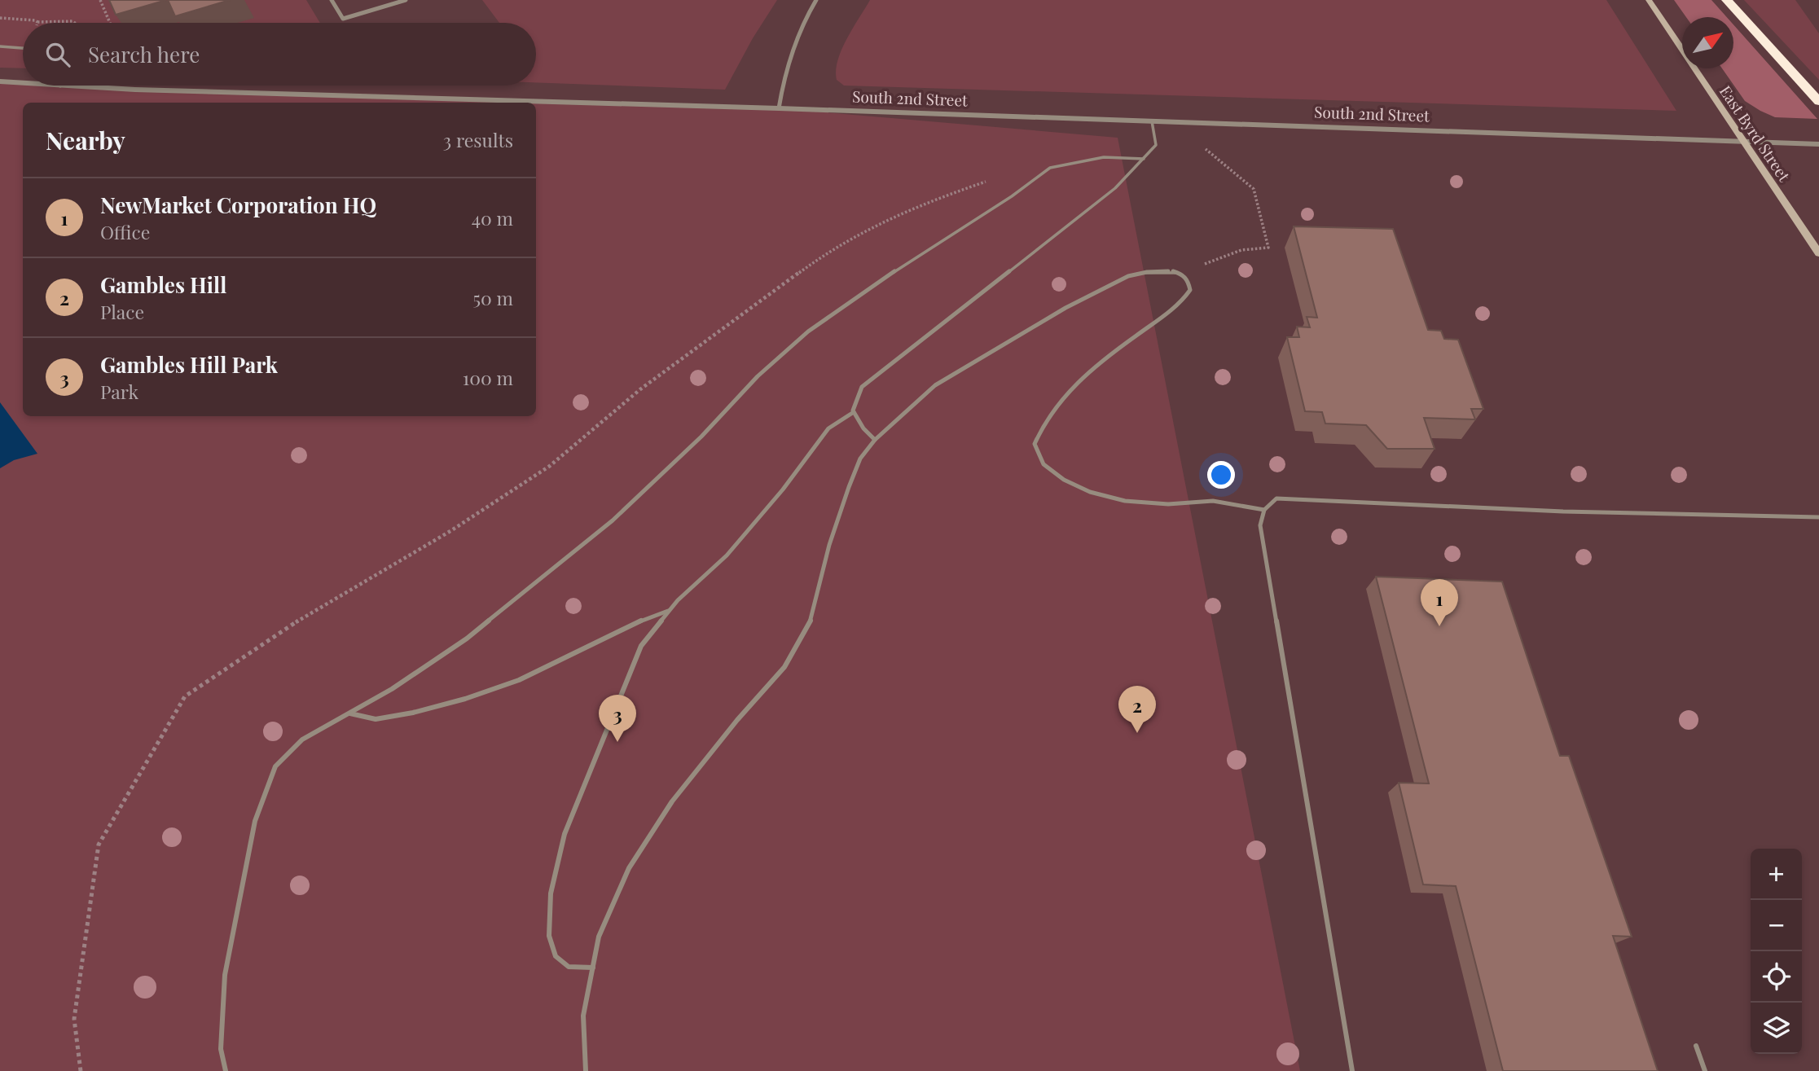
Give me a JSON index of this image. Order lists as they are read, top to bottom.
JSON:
{
  "streets": {
    "main road": ["East Byrd Street"],
    "street": ["South 2nd Street"]
  },
  "crossings": [
    ["South 2nd Street", "East Byrd Street"]
  ],
  "north": "top right",
  "page": {
    "search": "Search here",
    "heading": ["Nearby", "3 results"],
    "list": [
      {
        "mark": "1",
        "name": "NewMarket Corporation HQ",
        "note": "Office",
        "value": "40 m"
      },
      {
        "mark": "2",
        "name": "Gambles Hill",
        "note": "Place",
        "value": "50 m"
      },
      {
        "mark": "3",
        "name": "Gambles Hill Park",
        "note": "Park",
        "value": "100 m"
      }
    ],
    "pins": ["1", "2", "3"],
    "map_buttons": ["+", "−"]
  }
}
